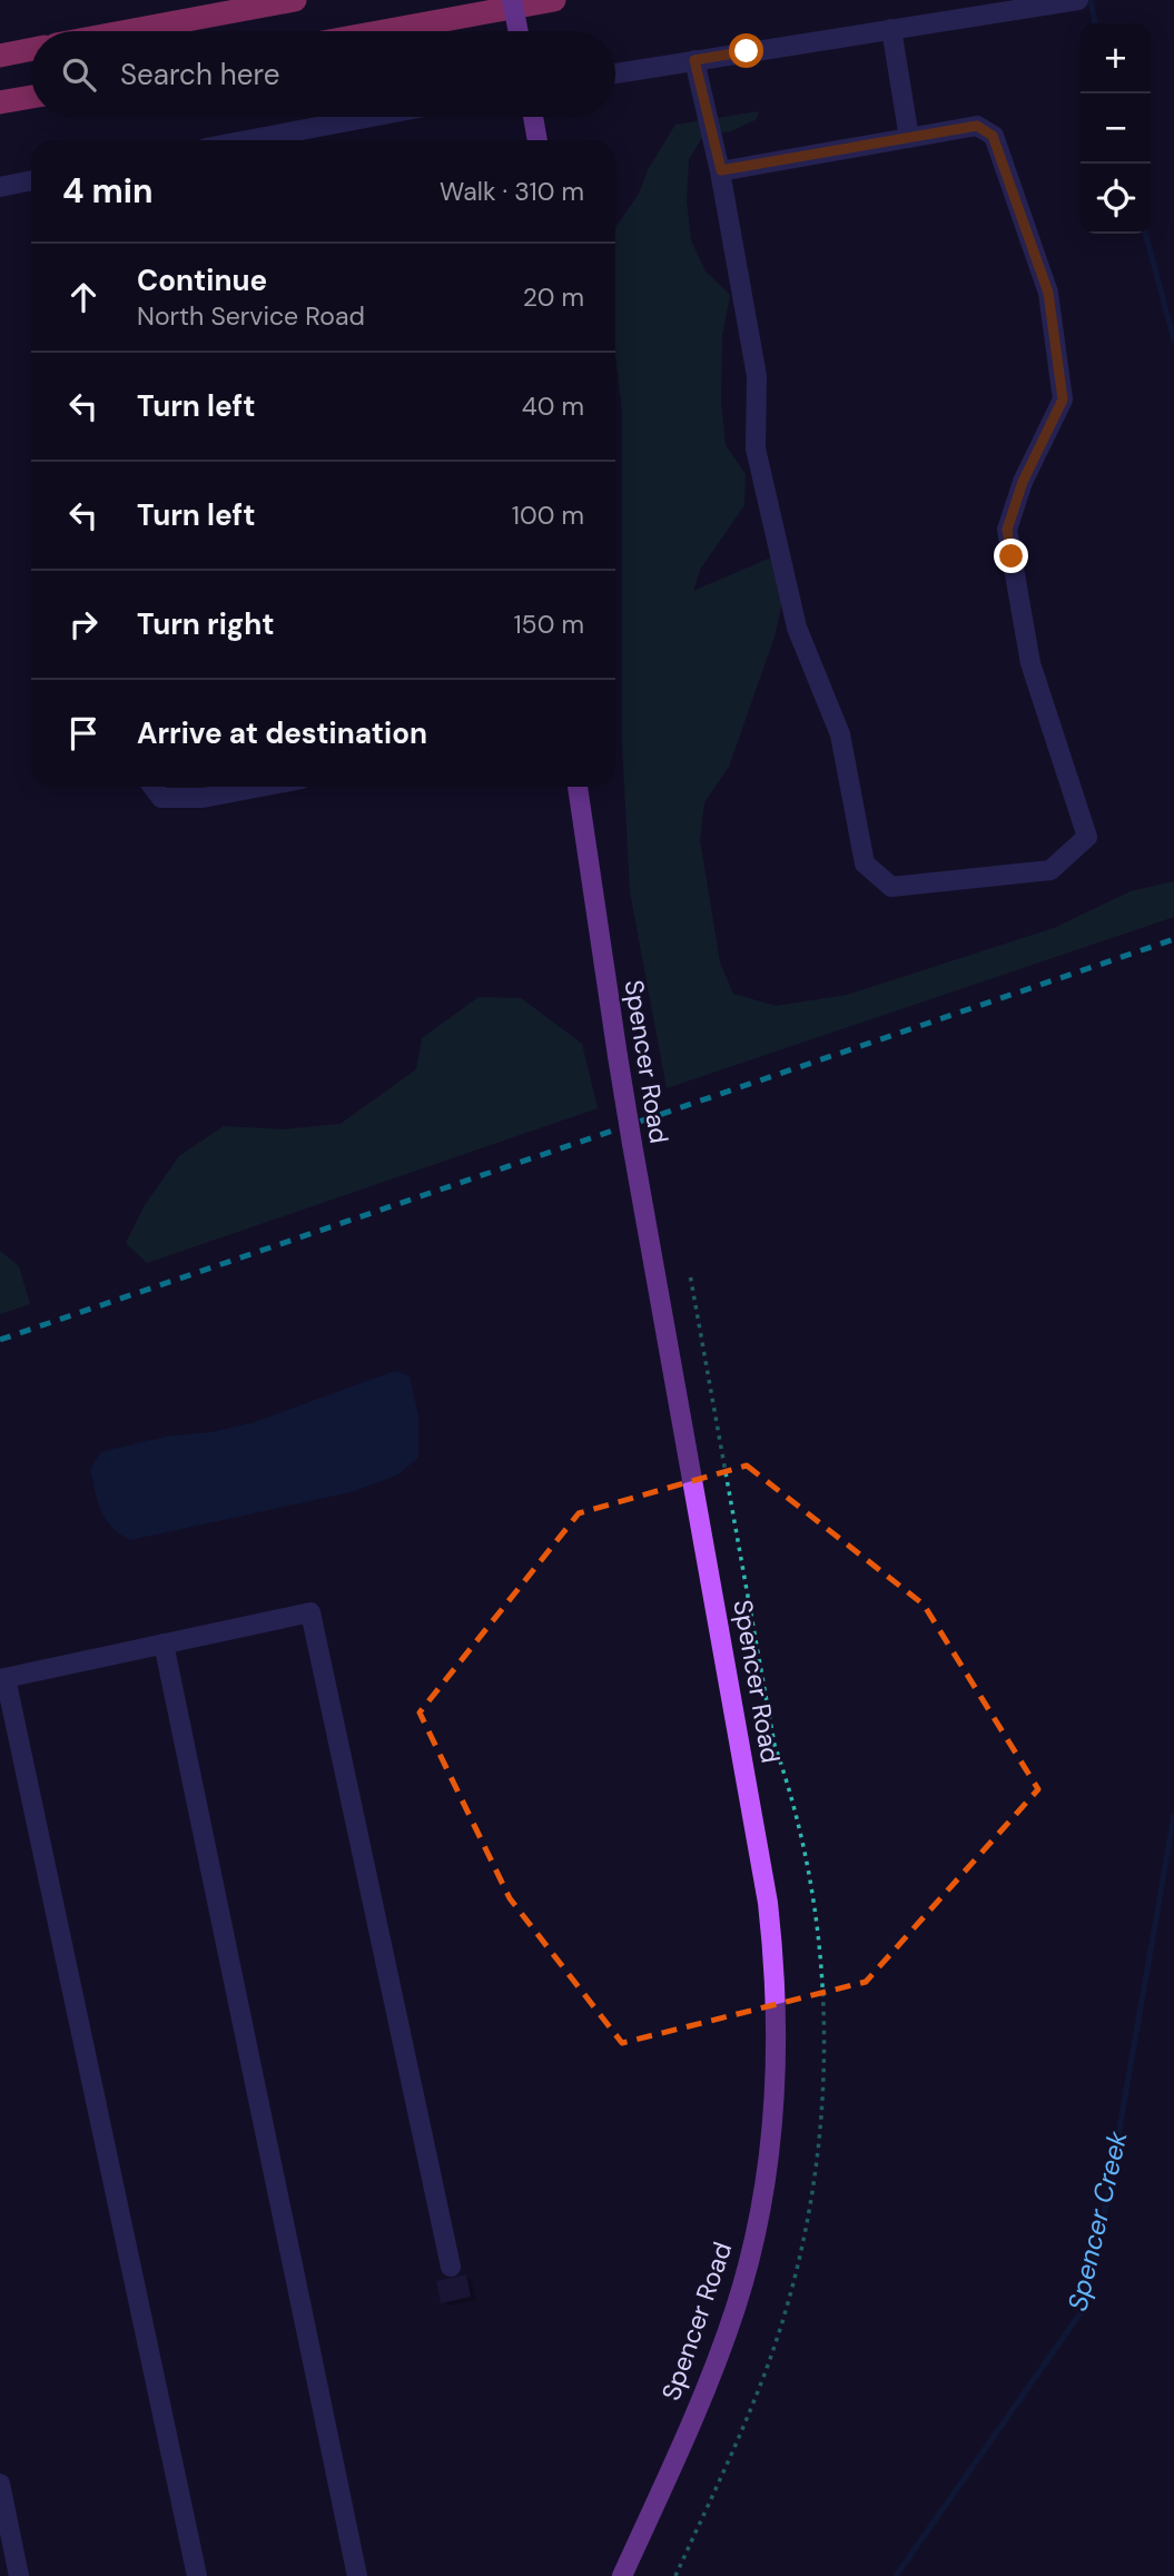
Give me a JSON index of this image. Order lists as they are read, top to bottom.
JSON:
{
  "streets": {
    "main road": ["Spencer Road"]
  },
  "water": ["Spencer Creek"],
  "page": {
    "map_buttons": ["+", "−"],
    "search": "Search here",
    "heading": ["4 min", "Walk · 310 m"],
    "list": [
      ["Continue", "North Service Road", "20 m"],
      ["Turn left", "40 m"],
      ["Turn left", "100 m"],
      ["Turn right", "150 m"],
      "Arrive at destination"
    ]
  }
}
